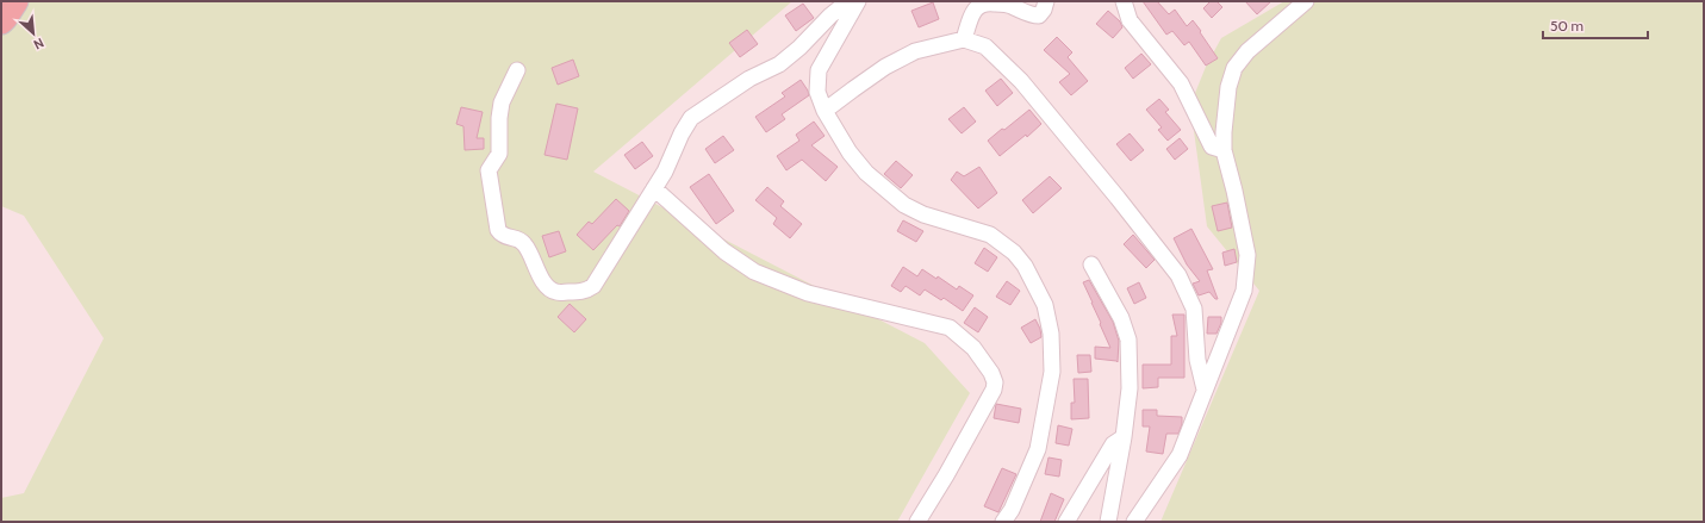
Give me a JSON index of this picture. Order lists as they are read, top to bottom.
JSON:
{
  "scale_bar": "50 m",
  "north": "bottom right"
}
